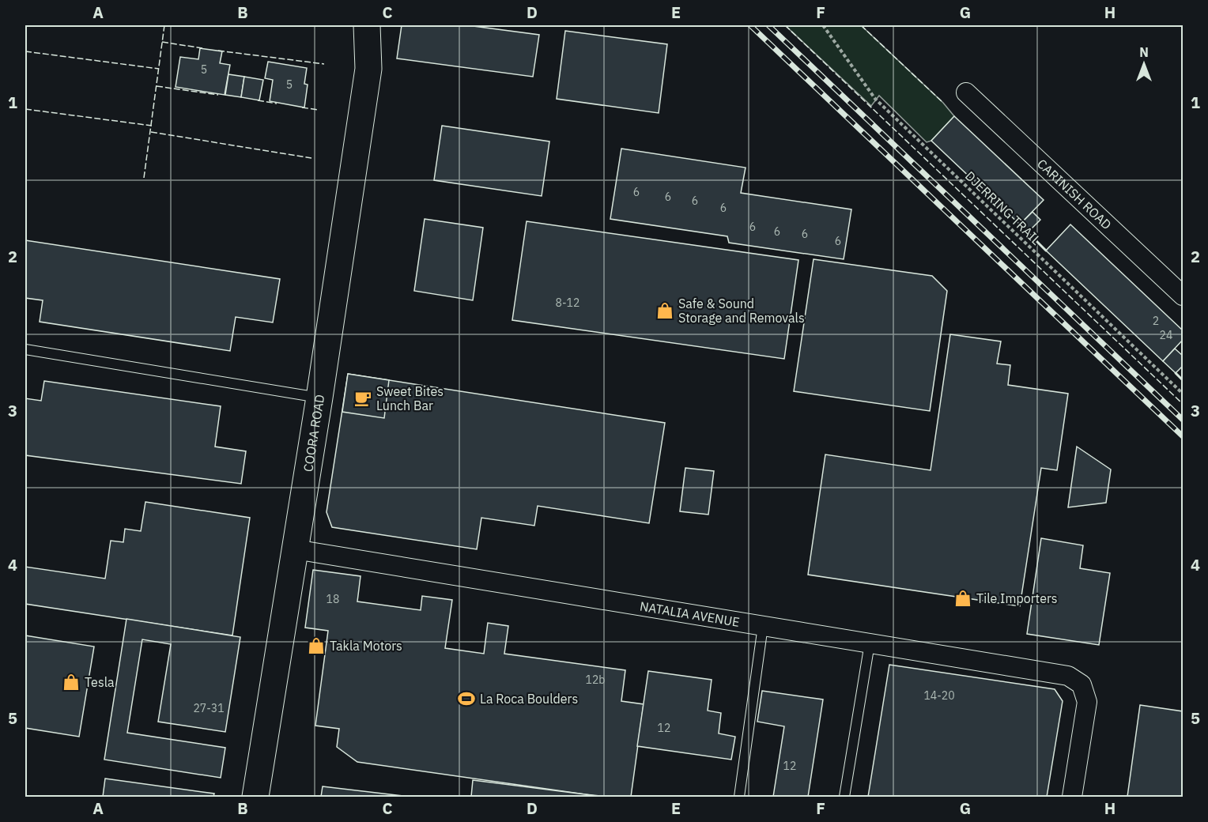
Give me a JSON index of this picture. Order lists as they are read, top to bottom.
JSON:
{
  "streets": {
    "street": ["CARINISH ROAD", "COORA ROAD", "NATALIA AVENUE"],
    "path": ["DJERRING TRAIL"]
  },
  "crossings": [
    ["COORA ROAD", "NATALIA AVENUE"]
  ],
  "places": {
    "shop": [
      "Safe & Sound Storage and Removals",
      "Tile Importers",
      "Takla Motors",
      "Tesla"
    ],
    "cafe": ["Sweet Bites Lunch Bar"],
    "sports": ["La Roca Boulders"]
  },
  "house_numbers": [
    "5",
    "5",
    "6",
    "6",
    "6",
    "6",
    "6",
    "6",
    "6",
    "6",
    "8-12",
    "2",
    "24",
    "18",
    "12b",
    "14-20",
    "27-31",
    "12",
    "12"
  ],
  "north": "top",
  "grid": {
    "columns": [
      "A",
      "B",
      "C",
      "D",
      "E",
      "F",
      "G",
      "H"
    ],
    "rows": [
      "1",
      "2",
      "3",
      "4",
      "5"
    ]
  }
}
